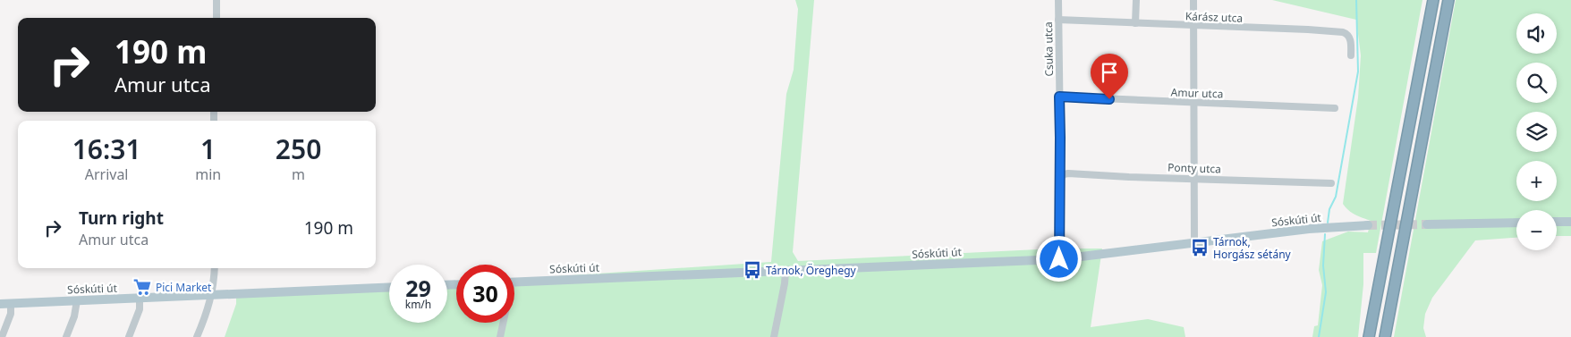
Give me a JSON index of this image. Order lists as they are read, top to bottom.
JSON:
{
  "streets": {
    "main road": ["Sóskúti út"],
    "street": [
      "Kárász utca",
      "Csuka utca",
      "Amur utca",
      "Ponty utca"
    ]
  },
  "crossings": [
    ["Kárász utca", "Csuka utca"],
    ["Csuka utca", "Amur utca"],
    ["Csuka utca", "Ponty utca"],
    ["Csuka utca", "Sóskúti út"]
  ],
  "places": {
    "bus stop": ["Tárnok, Horgász sétány", "Tárnok, Öreghegy"],
    "supermarket": ["Pici Market"]
  },
  "page": {
    "map_buttons": ["+", "−"],
    "turn": ["190 m", "Amur utca"],
    "eta": [
      "16:31",
      "Arrival",
      "1",
      "min",
      "250",
      "m"
    ],
    "list": [
      {
        "name": "Turn right",
        "note": "Amur utca",
        "value": "190 m"
      }
    ],
    "speed": "29 km/h",
    "limit": "30"
  }
}
